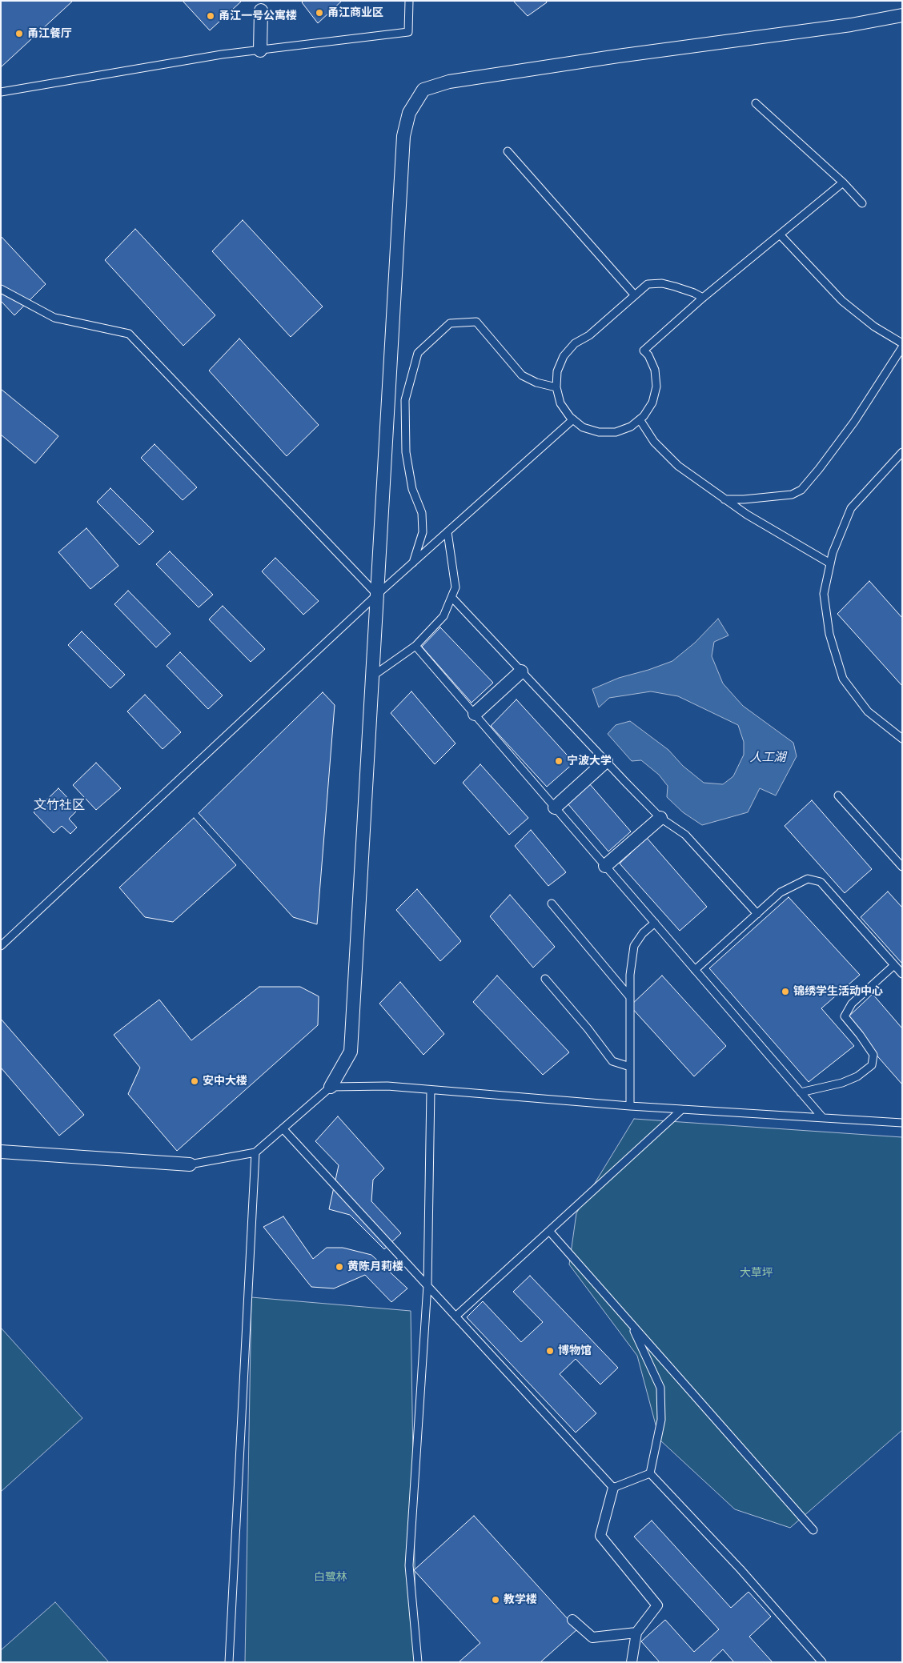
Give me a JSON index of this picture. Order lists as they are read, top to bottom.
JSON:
{
  "districts": ["文竹社区"],
  "water": ["人工湖"],
  "parks": ["大草坪", "白鹭林"],
  "places": [
    "甬江商业区",
    "甬江一号公寓楼",
    "甬江餐厅",
    "宁波大学",
    "锦绣学生活动中心",
    "安中大楼",
    "黄陈月莉楼",
    "博物馆",
    "教学楼"
  ]
}
